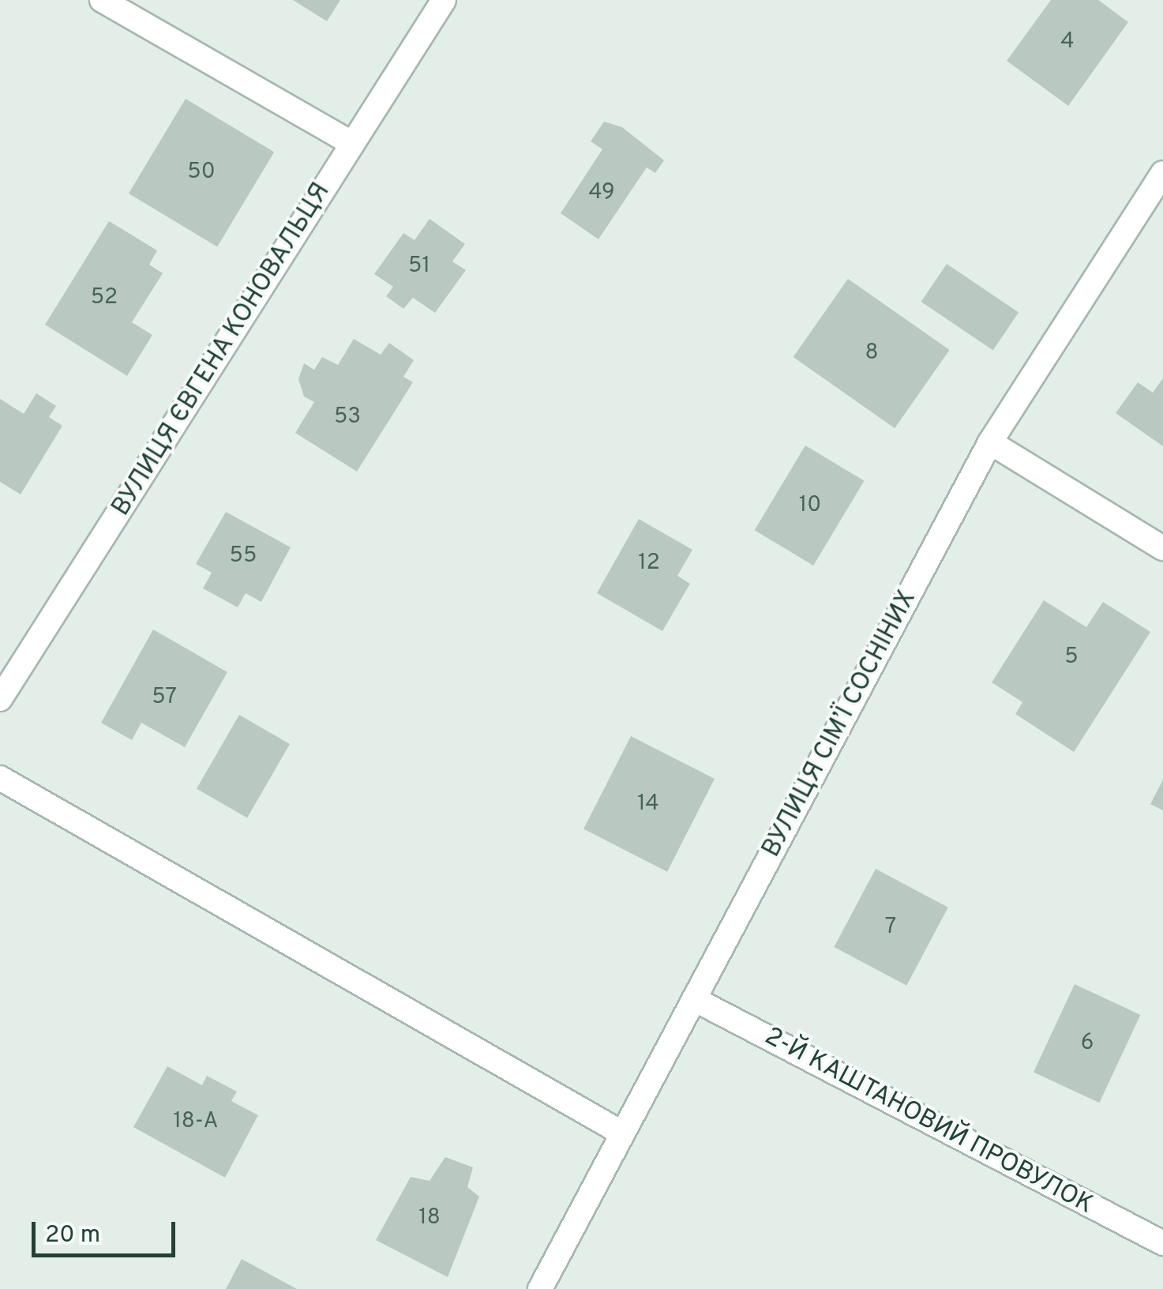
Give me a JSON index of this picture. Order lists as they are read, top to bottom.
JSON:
{
  "streets": {
    "street": ["ВУЛИЦЯ ЄВГЕНА КОНОВАЛЬЦЯ", "ВУЛИЦЯ СІМ’Ї СОСНІНИХ", "2-Й КАШТАНОВИЙ ПРОВУЛОК"]
  },
  "crossings": [
    ["ВУЛИЦЯ СІМ’Ї СОСНІНИХ", "2-Й КАШТАНОВИЙ ПРОВУЛОК"]
  ],
  "house_numbers": [
    "4",
    "50",
    "49",
    "51",
    "52",
    "8",
    "53",
    "10",
    "55",
    "12",
    "5",
    "57",
    "14",
    "7",
    "6",
    "18-А",
    "18"
  ],
  "scale_bar": "20 m"
}
